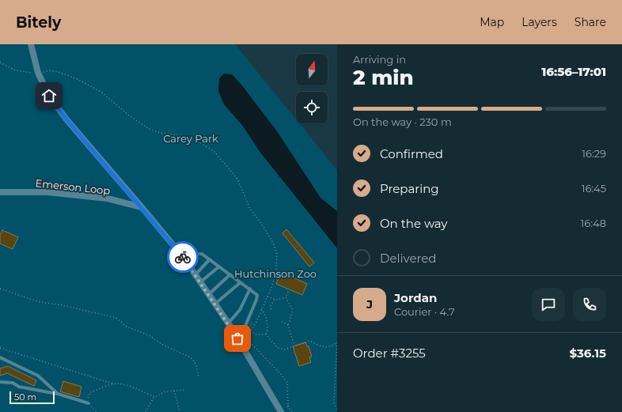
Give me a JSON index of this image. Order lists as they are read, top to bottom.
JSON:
{
  "streets": {
    "street": ["Emerson Loop"]
  },
  "parks": ["Carey Park", "Hutchinson Zoo"],
  "scale_bar": "50 m",
  "north": "top",
  "page": {
    "header": "Bitely",
    "nav": ["Map", "Layers", "Share"],
    "heading": ["2 min", "Arriving in", "16:56–17:01"],
    "panel": [
      "Jordan",
      "Courier · 4.7",
      "Order #3255",
      "$36.15"
    ],
    "bar": "On the way · 230 m",
    "list": [
      ["Confirmed", "16:29"],
      ["Preparing", "16:45"],
      ["On the way", "16:48"],
      "Delivered"
    ],
    "round": "J",
    "scale": "50 m"
  }
}
